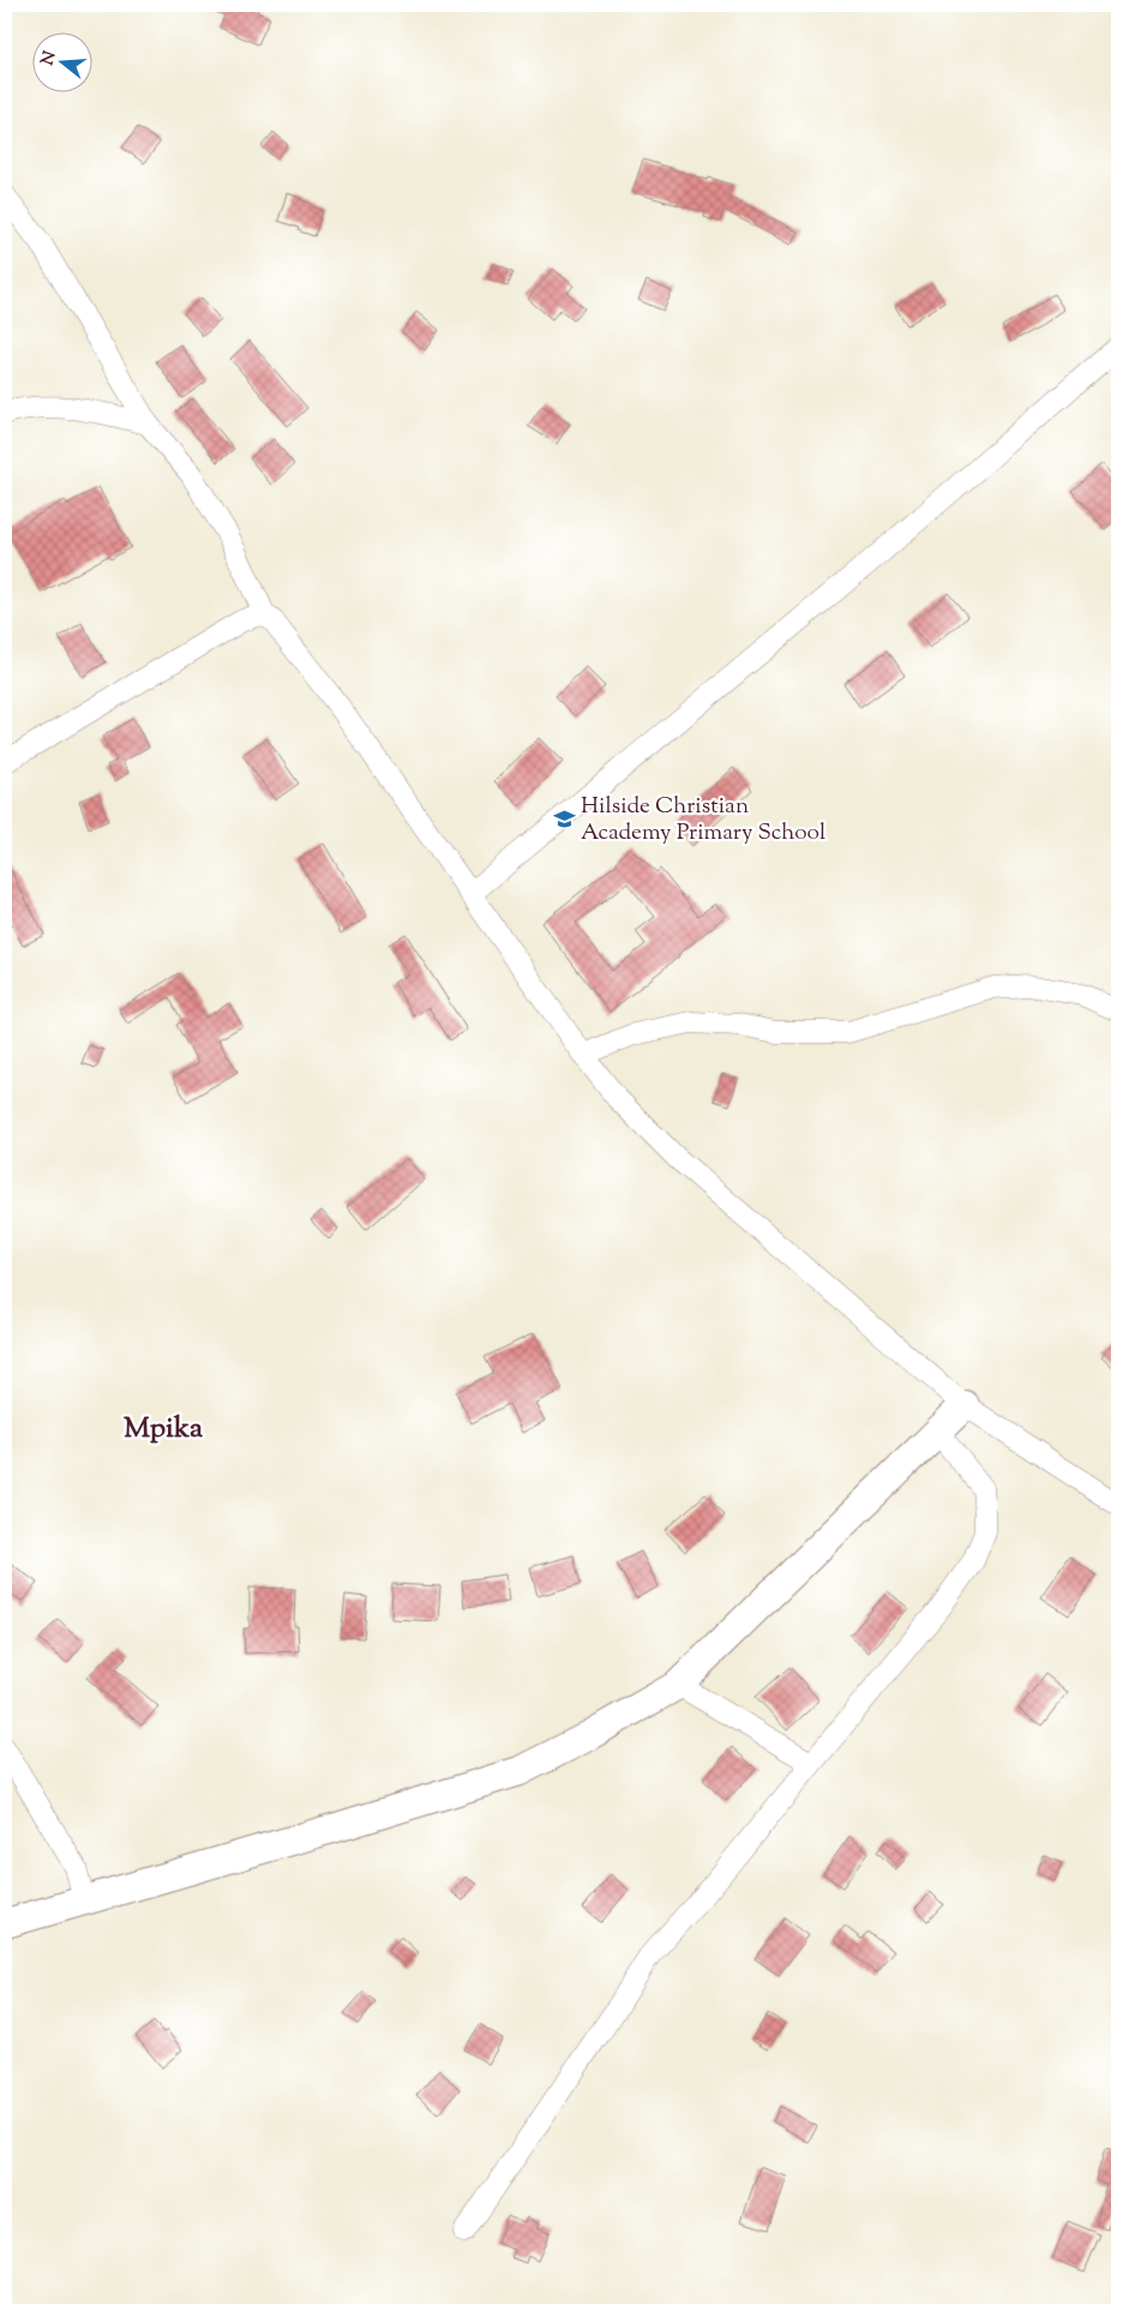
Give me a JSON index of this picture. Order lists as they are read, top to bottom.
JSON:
{
  "districts": ["Mpika"],
  "places": {
    "school or university": ["Hilside Christian Academy Primary School"]
  },
  "north": "left"
}
